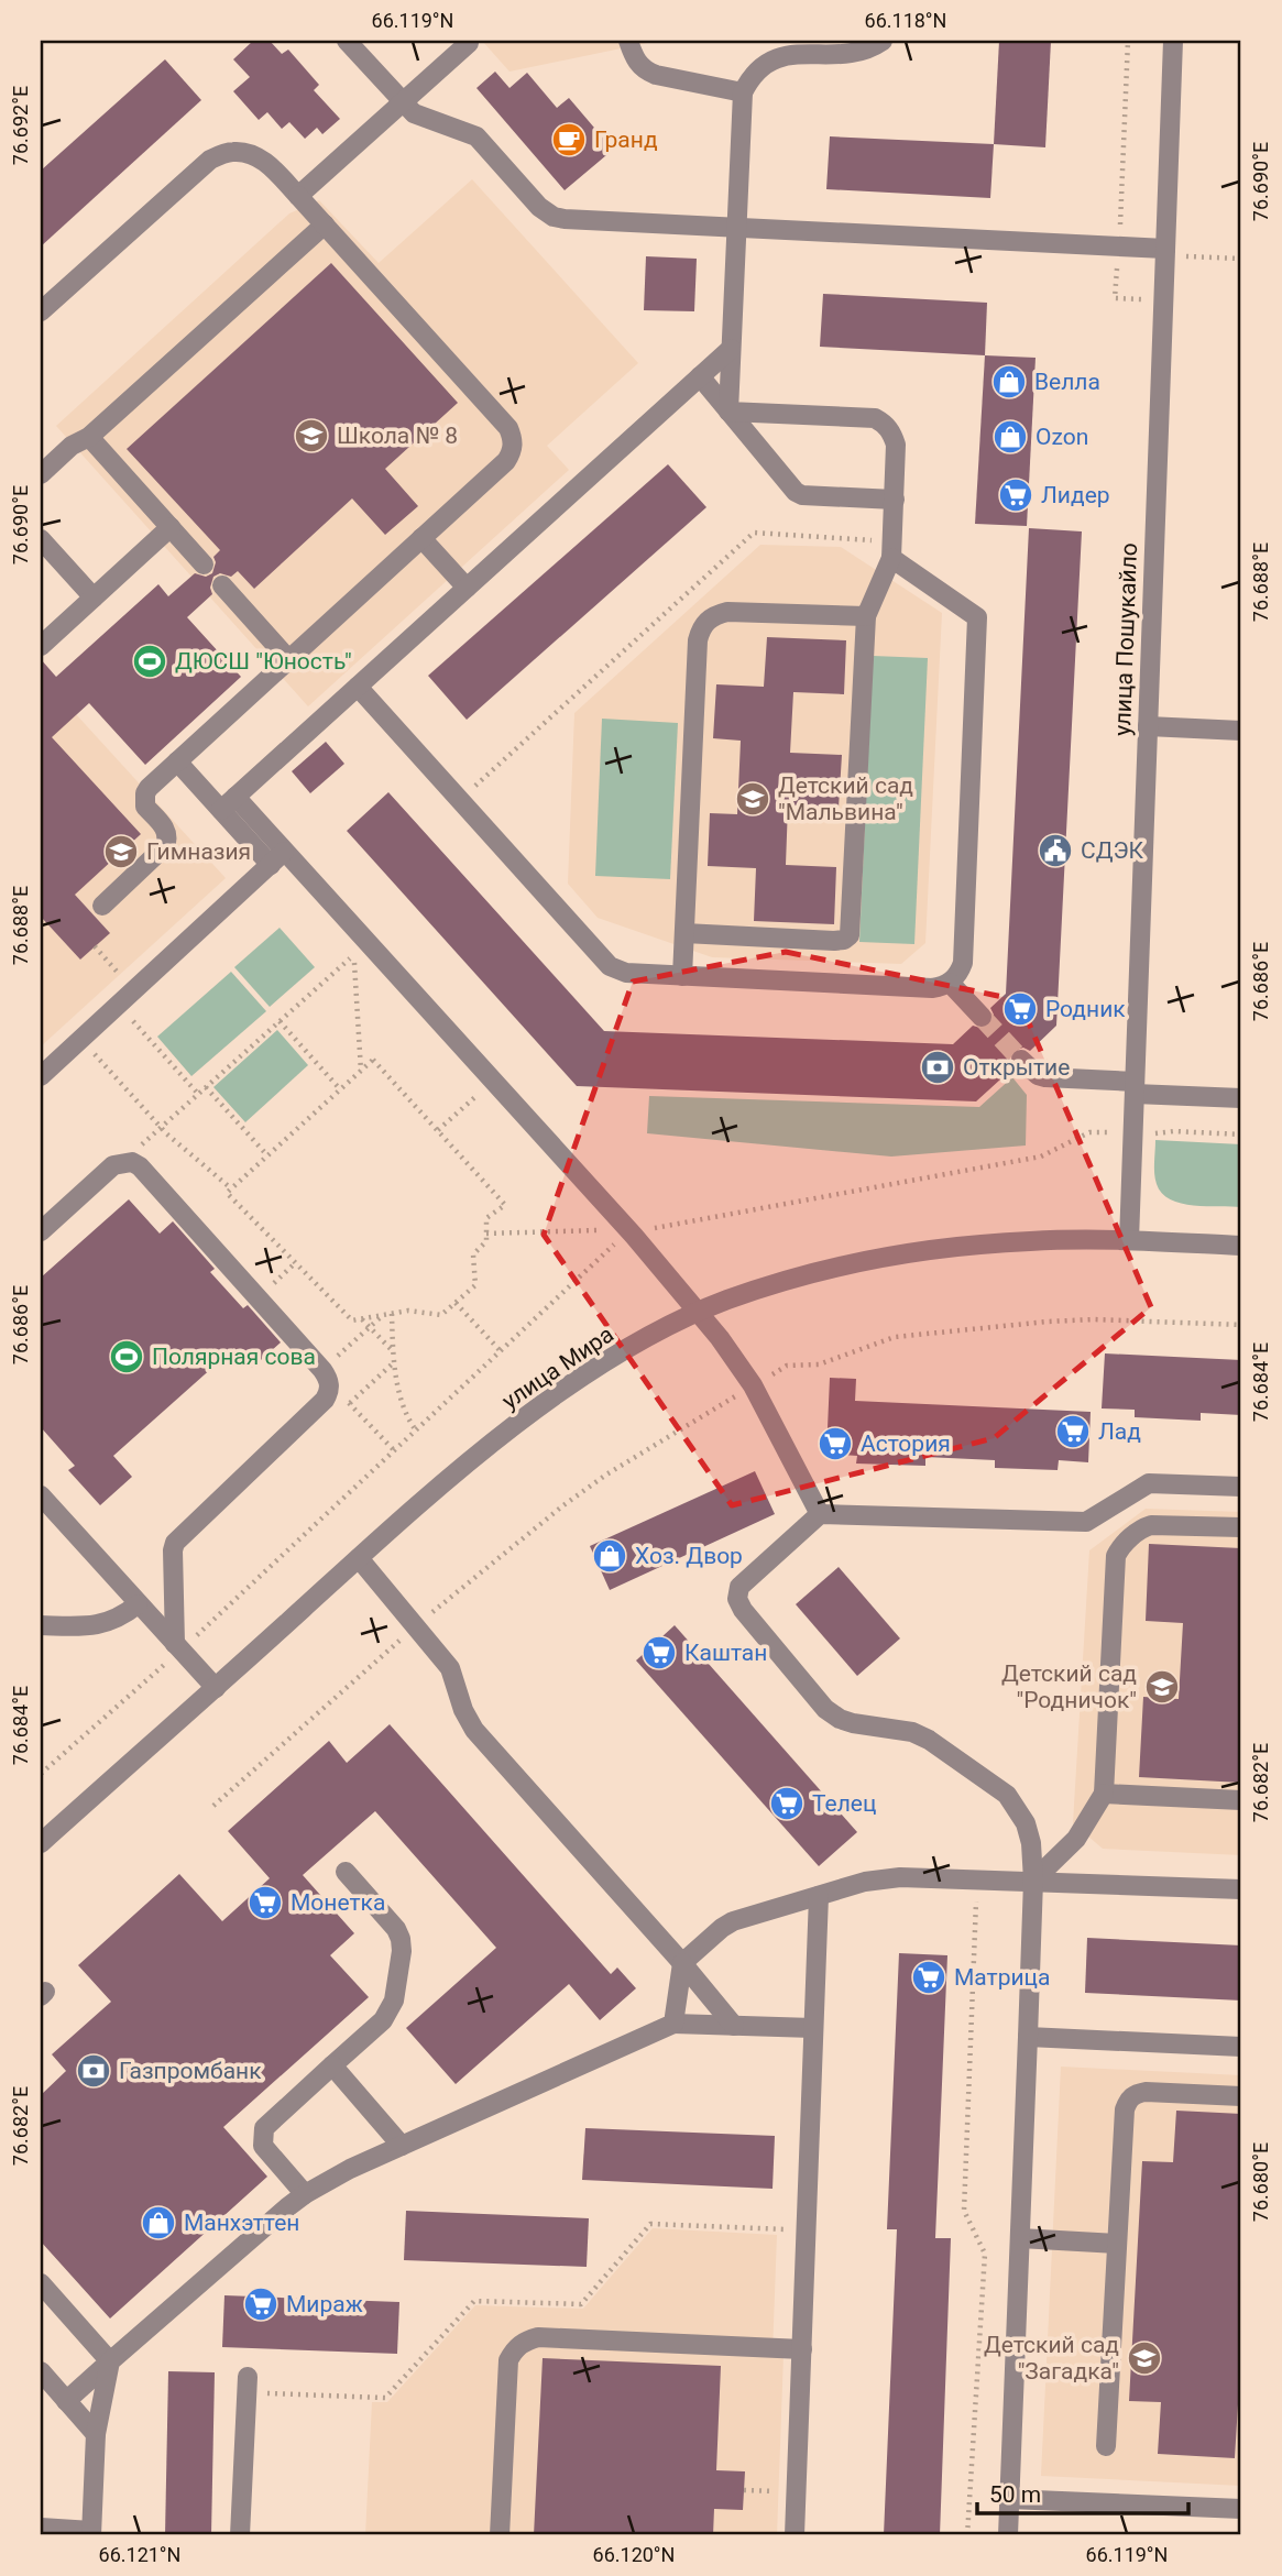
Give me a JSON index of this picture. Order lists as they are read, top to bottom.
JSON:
{
  "streets": {
    "street": ["улица Пошукайло", "улица Мира"]
  },
  "crossings": [
    ["улица Пошукайло", "улица Мира"]
  ],
  "places": {
    "cafe": ["Гранд"],
    "shop": [
      "Велла",
      "Ozon",
      "Хоз. Двор",
      "Манхэттен"
    ],
    "school or university": [
      "Школа № 8",
      "Детский сад \"Мальвина\"",
      "Гимназия",
      "Детский сад \"Родничок\"",
      "Детский сад \"Загадка\""
    ],
    "supermarket": [
      "Лидер",
      "Родник",
      "Лад",
      "Астория",
      "Каштан",
      "Телец",
      "Монетка",
      "Матрица",
      "Мираж"
    ],
    "sports": ["ДЮСШ \"Юность\"", "Полярная сова"],
    "public building": ["СДЭК"],
    "bank": ["Открытие", "Газпромбанк"]
  },
  "scale_bar": "50 m",
  "coordinates": [
    "66.119°N",
    "66.118°N",
    "76.692°E",
    "76.690°E",
    "76.688°E",
    "76.686°E",
    "76.684°E",
    "76.682°E",
    "76.680°E",
    "66.121°N",
    "66.120°N"
  ]
}
